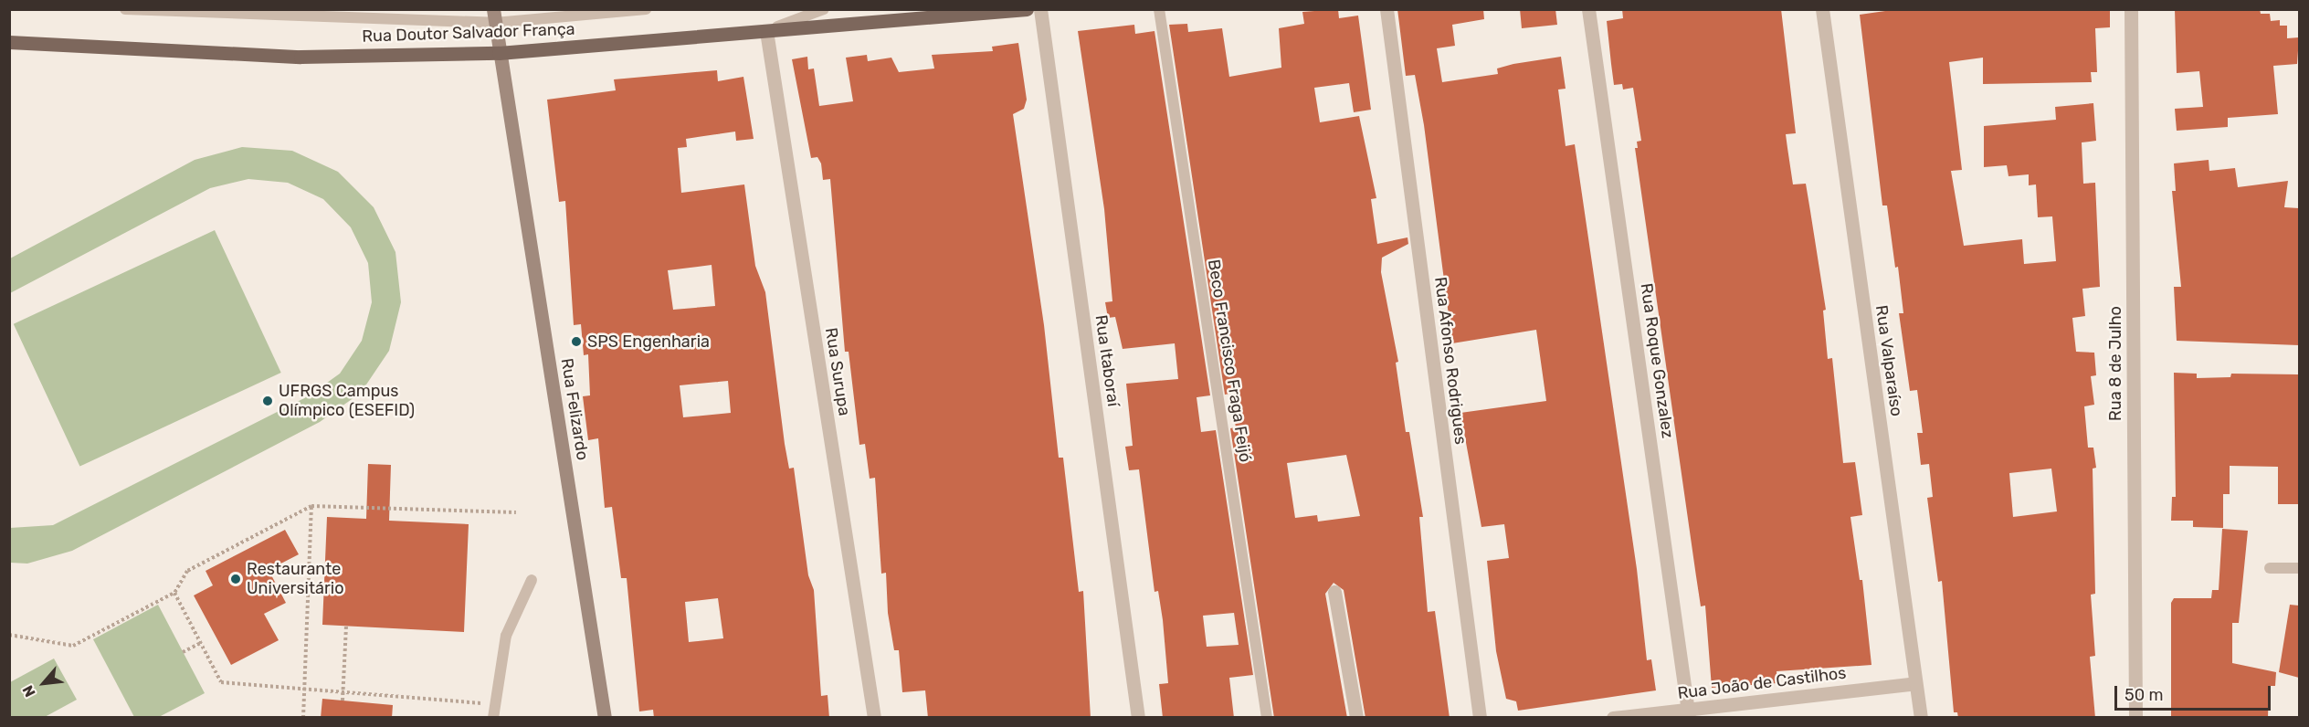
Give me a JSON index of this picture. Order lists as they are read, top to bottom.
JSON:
{
  "streets": {
    "main road": ["Rua Doutor Salvador França", "Rua Felizardo"],
    "street": [
      "Rua Itaboraí",
      "Rua Afonso Rodrigues",
      "Rua Roque Gonzalez",
      "Rua Valparaíso",
      "Rua 8 de Julho",
      "Rua Surupa",
      "Rua João de Castilhos"
    ],
    "lane": ["Beco Francisco Fraga Feijó"]
  },
  "crossings": [
    ["Rua Doutor Salvador França", "Rua Surupa"],
    ["Rua Doutor Salvador França", "Rua Felizardo"],
    ["Rua Roque Gonzalez", "Rua João de Castilhos"],
    ["Rua Valparaíso", "Rua João de Castilhos"]
  ],
  "places": ["SPS Engenharia", "UFRGS Campus Olímpico (ESEFID)", "Restaurante Universitário"],
  "scale_bar": "50 m",
  "north": "bottom left"
}
